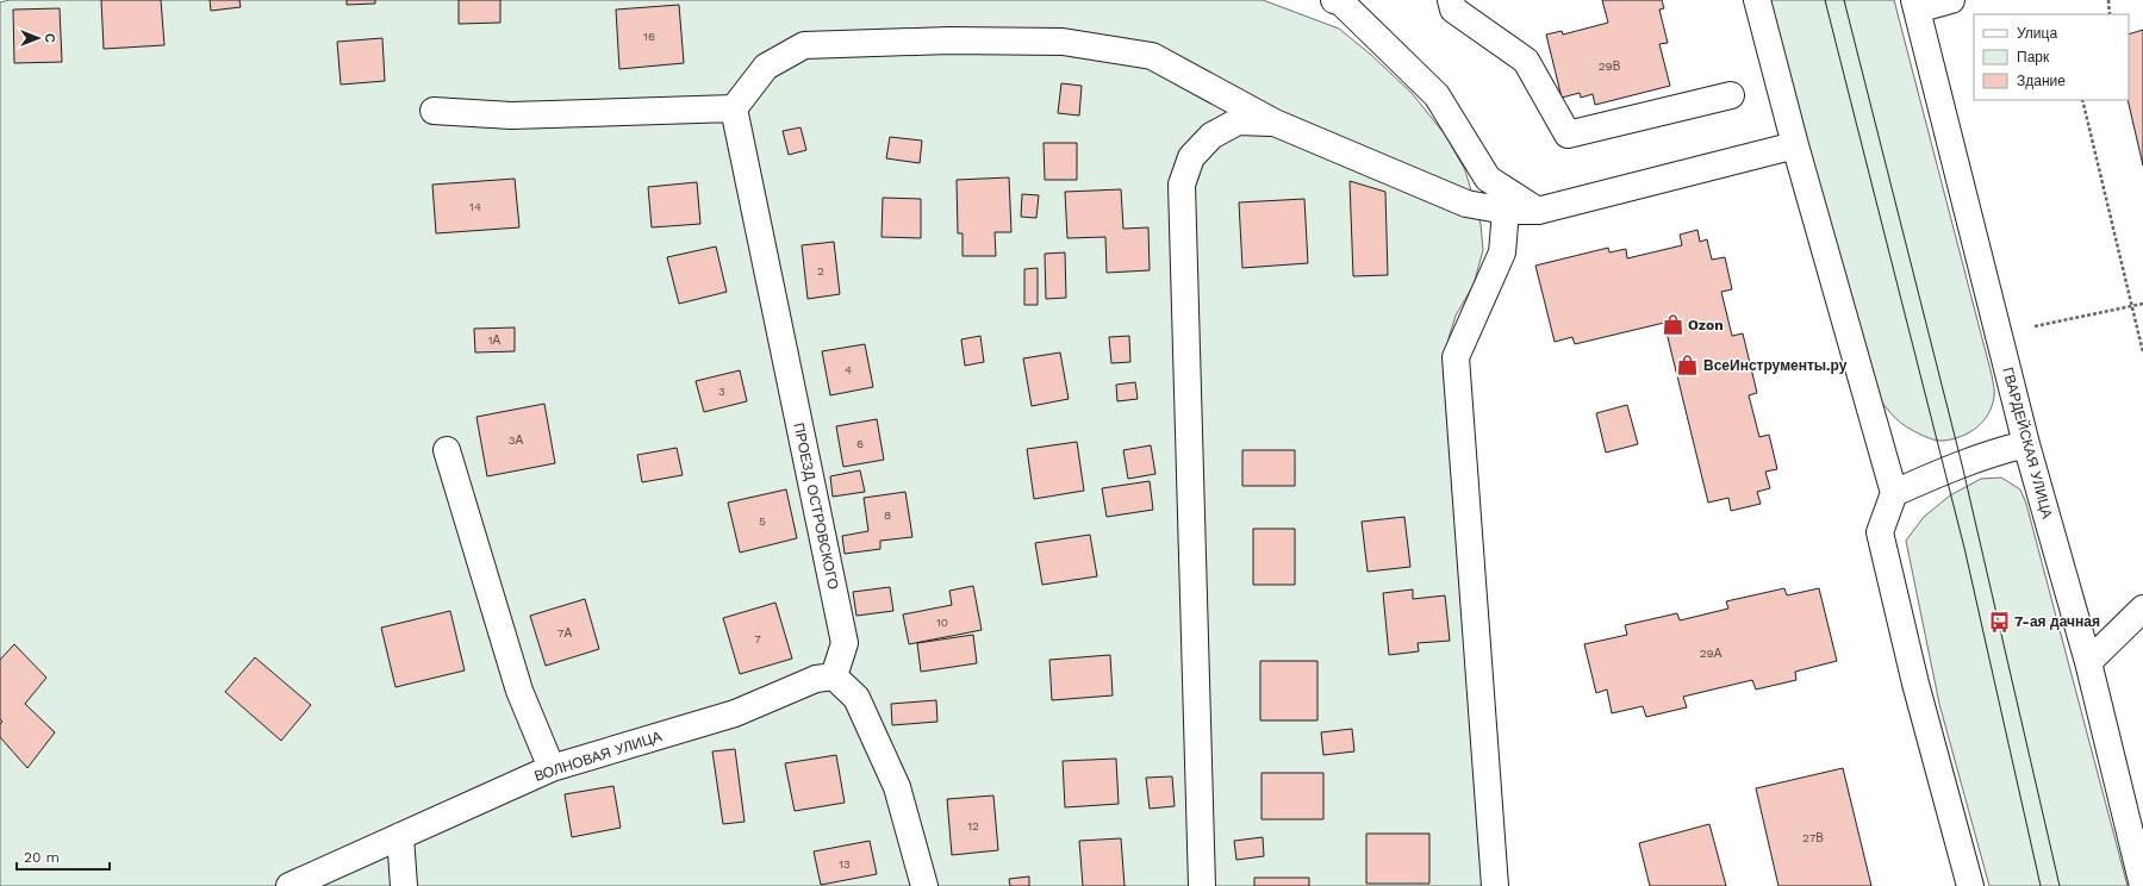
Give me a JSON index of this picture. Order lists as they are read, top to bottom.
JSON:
{
  "streets": {
    "street": ["ГВАРДЕЙСКАЯ УЛИЦА", "ПРОЕЗД ОСТРОВСКОГО", "ВОЛНОВАЯ УЛИЦА"]
  },
  "crossings": [
    ["ПРОЕЗД ОСТРОВСКОГО", "ВОЛНОВАЯ УЛИЦА"]
  ],
  "places": {
    "shop": ["Ozon", "ВсеИнструменты.ру"],
    "bus stop": ["7-ая дачная"]
  },
  "house_numbers": [
    "16",
    "29В",
    "14",
    "2",
    "1А",
    "4",
    "3",
    "3А",
    "6",
    "8",
    "5",
    "10",
    "7А",
    "7",
    "29А",
    "12",
    "27В",
    "13"
  ],
  "legend": ["Улица", "Парк", "Здание"],
  "scale_bar": "20 m",
  "north": "right"
}
